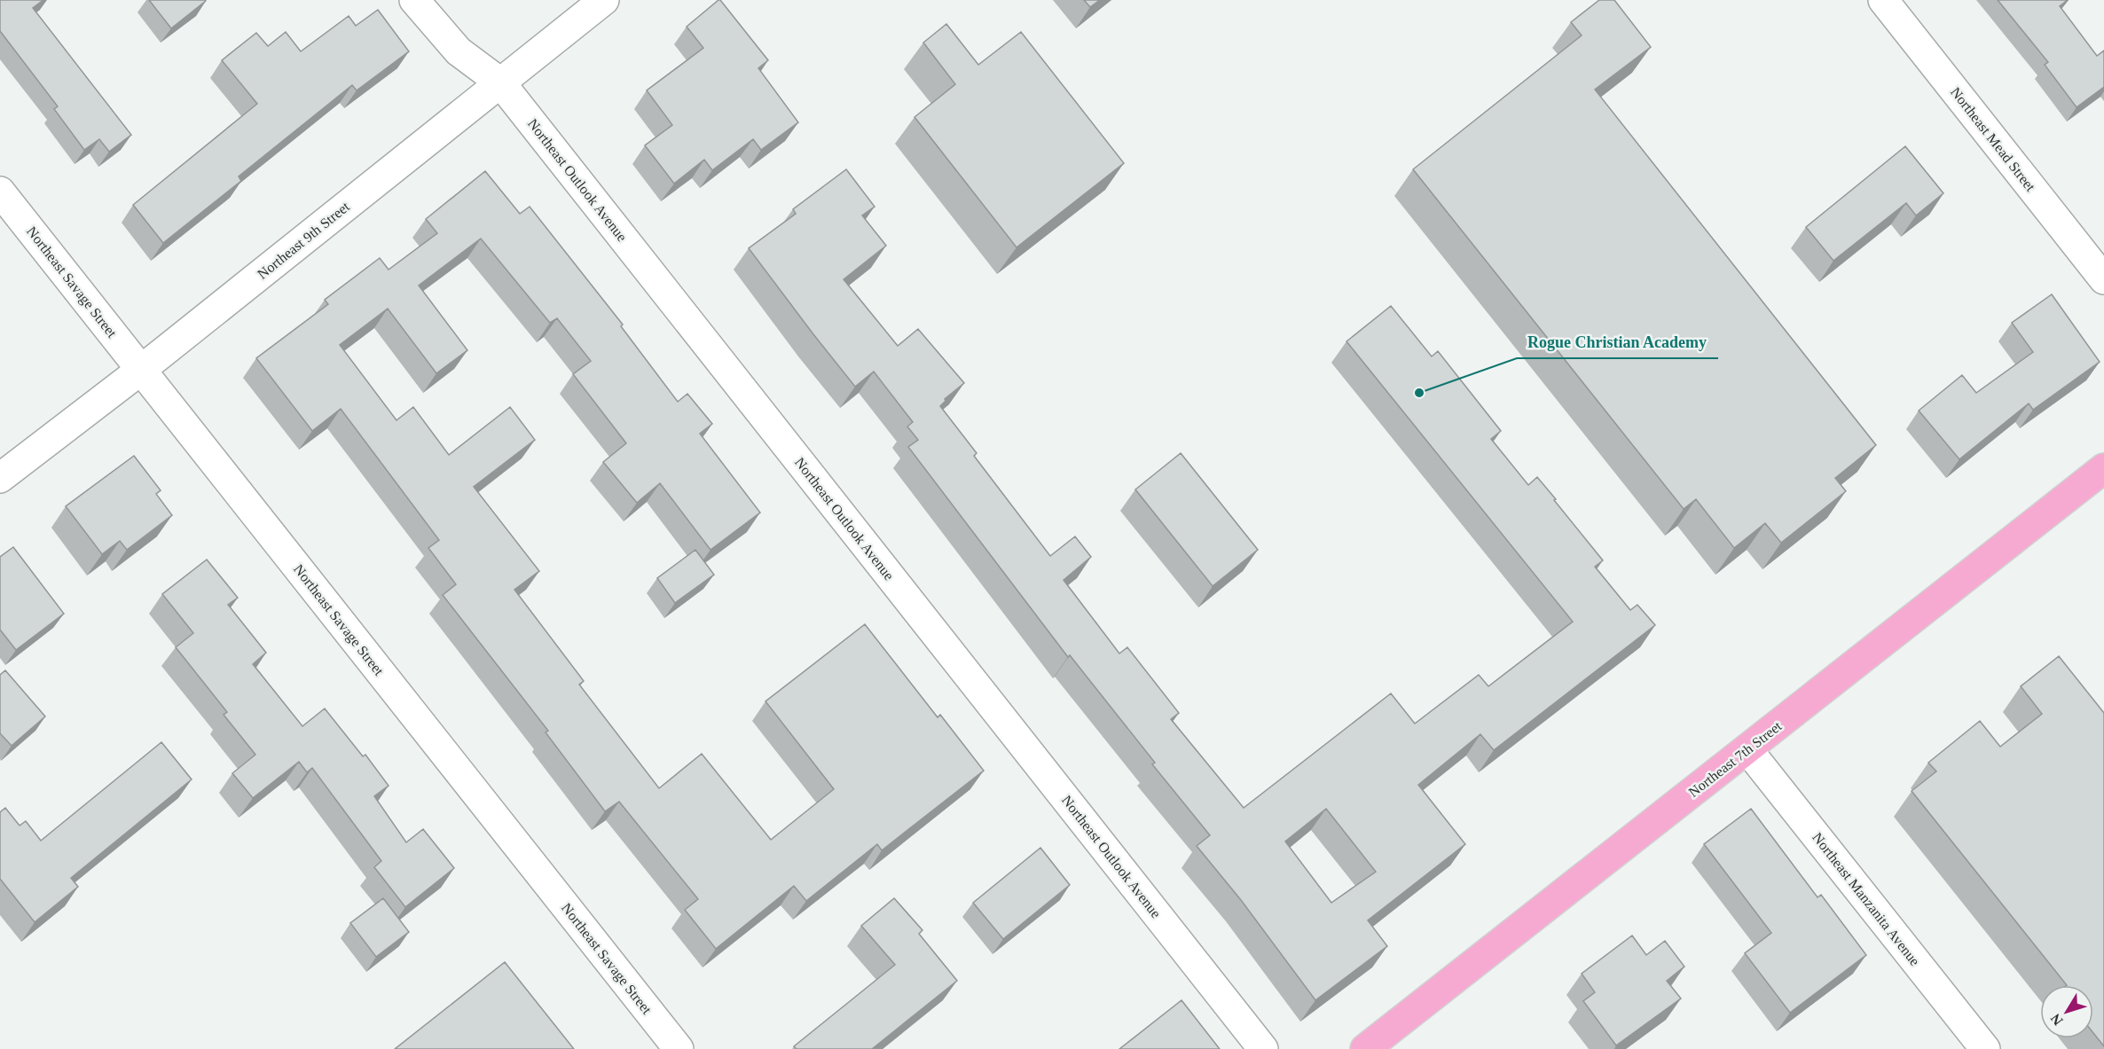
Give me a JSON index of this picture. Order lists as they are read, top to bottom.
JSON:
{
  "streets": {
    "highway": ["Northeast 7th Street"],
    "street": [
      "Northeast Mead Street",
      "Northeast Outlook Avenue",
      "Northeast 9th Street",
      "Northeast Savage Street",
      "Northeast Manzanita Avenue"
    ]
  },
  "crossings": [
    ["Northeast Outlook Avenue", "Northeast 9th Street"],
    ["Northeast 9th Street", "Northeast Savage Street"],
    ["Northeast 7th Street", "Northeast Manzanita Avenue"]
  ],
  "places": ["Rogue Christian Academy"],
  "north": "bottom left"
}
